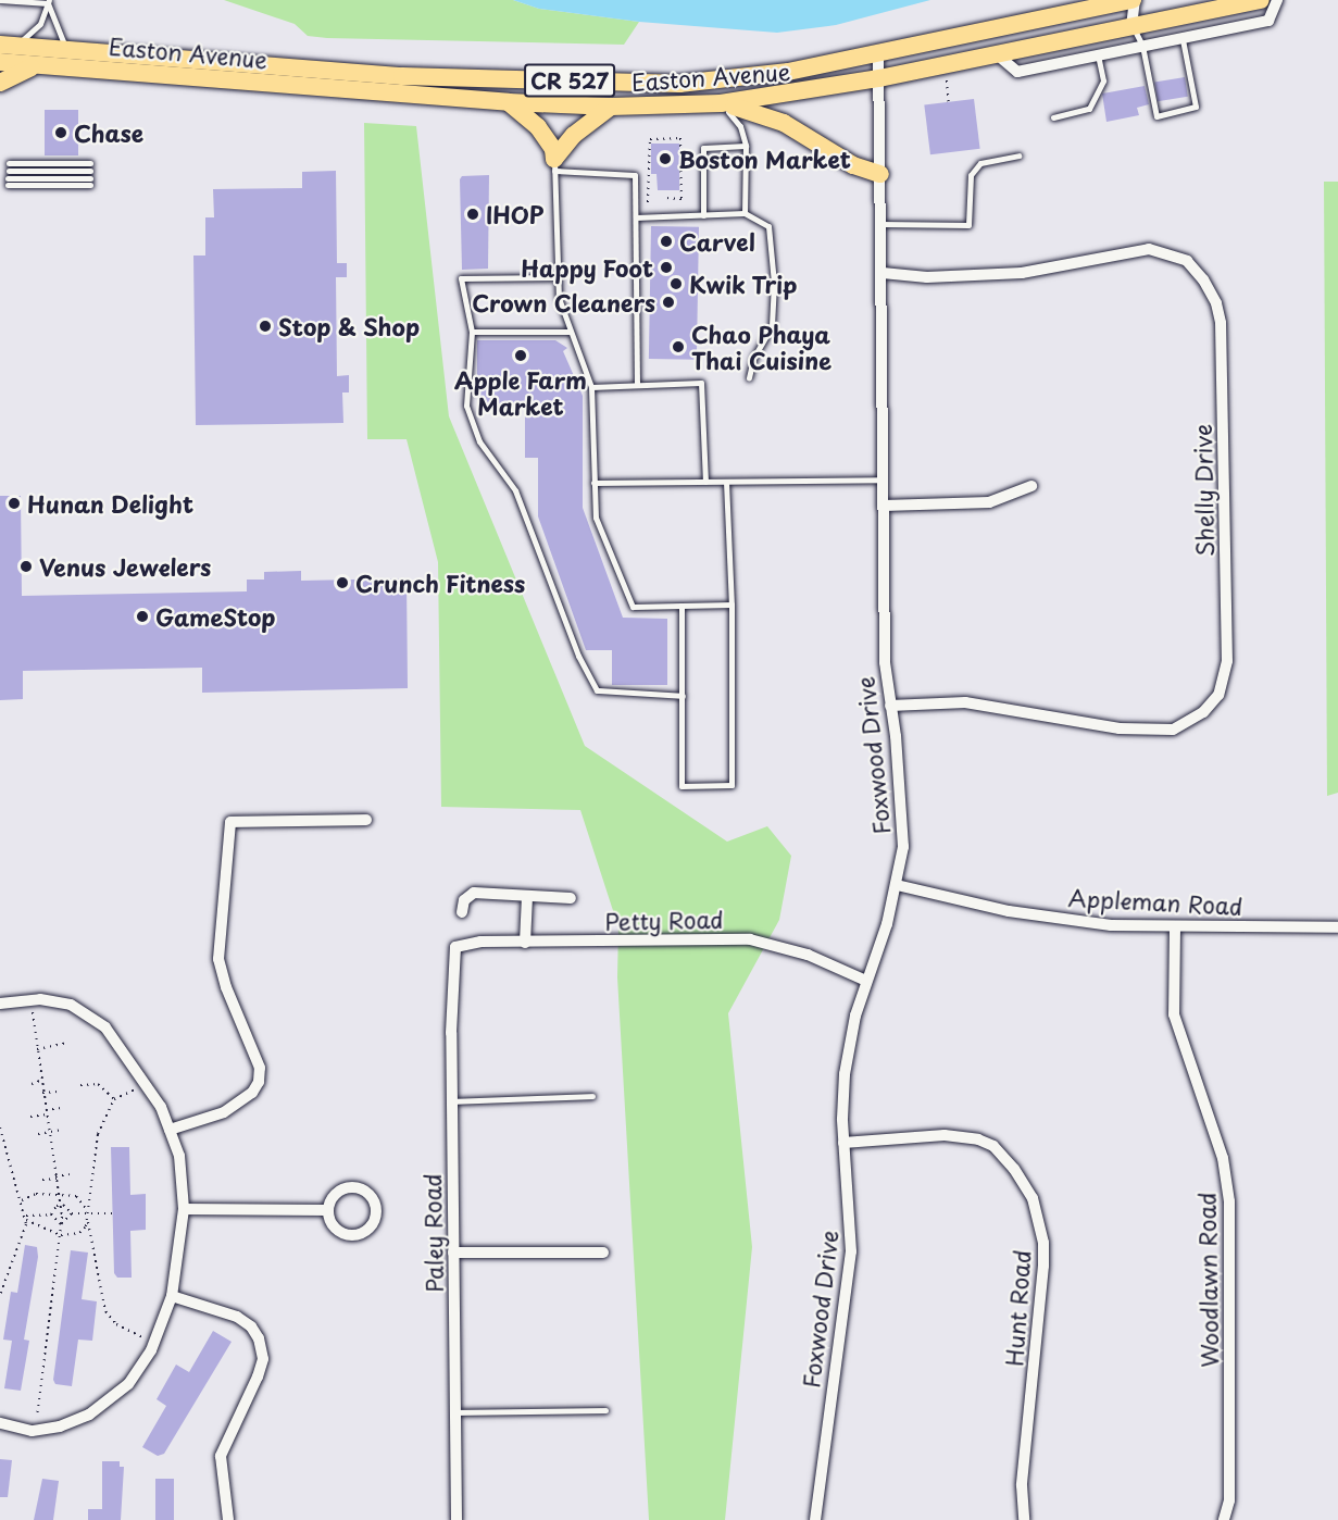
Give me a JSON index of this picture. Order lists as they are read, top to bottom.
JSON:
{
  "streets": {
    "main road": ["Easton Avenue", "CR 527"],
    "street": [
      "Shelly Drive",
      "Foxwood Drive",
      "Appleman Road",
      "Petty Road",
      "Paley Road",
      "Woodlawn Road",
      "Hunt Road"
    ]
  },
  "crossings": [
    ["Easton Avenue", "Foxwood Drive"],
    ["Shelly Drive", "Foxwood Drive"],
    ["Foxwood Drive", "Appleman Road"],
    ["Foxwood Drive", "Petty Road"],
    ["Foxwood Drive", "Hunt Road"],
    ["Appleman Road", "Woodlawn Road"],
    ["Petty Road", "Paley Road"]
  ],
  "places": [
    "Chase",
    "Boston Market",
    "IHOP",
    "Carvel",
    "Happy Foot",
    "Kwik Trip",
    "Crown Cleaners",
    "Stop & Shop",
    "Chao Phaya Thai Cuisine",
    "Apple Farm Market",
    "Hunan Delight",
    "Venus Jewelers",
    "Crunch Fitness",
    "GameStop"
  ]
}
